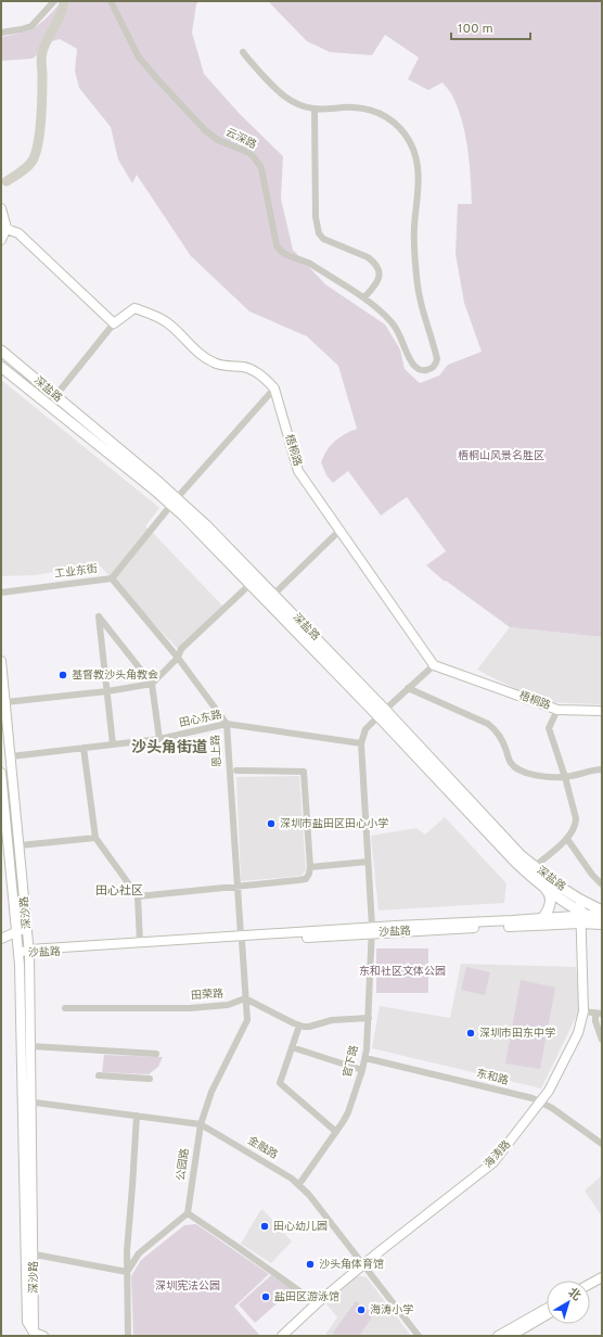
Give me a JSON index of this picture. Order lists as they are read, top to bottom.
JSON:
{
  "streets": {
    "main road": ["深盐路"],
    "street": [
      "云深路",
      "梧桐路",
      "工业东街",
      "田心东路",
      "恩上路",
      "深沙路",
      "沙盐路",
      "田荣路",
      "官下路",
      "东和路",
      "金融路",
      "海涛路",
      "公园路"
    ]
  },
  "crossings": [
    ["深盐路", "工业东街"],
    ["深盐路", "沙盐路"],
    ["深盐路", "海涛路"],
    ["梧桐路", "工业东街"],
    ["工业东街", "恩上路"],
    ["田心东路", "恩上路"],
    ["田心东路", "深沙路"],
    ["田心东路", "官下路"],
    ["恩上路", "沙盐路"],
    ["恩上路", "公园路"],
    ["深沙路", "沙盐路"],
    ["深沙路", "金融路"],
    ["沙盐路", "官下路"],
    ["沙盐路", "海涛路"],
    ["沙盐路", "公园路"],
    ["田荣路", "公园路"],
    ["官下路", "东和路"],
    ["官下路", "金融路"],
    ["东和路", "海涛路"],
    ["金融路", "海涛路"],
    ["金融路", "公园路"]
  ],
  "districts": ["沙头角街道", "田心社区"],
  "parks": ["梧桐山风景名胜区", "东和社区文体公园", "深圳宪法公园"],
  "places": [
    "基督教沙头角教会",
    "深圳市盐田区田心小学",
    "深圳市田东中学",
    "田心幼儿园",
    "沙头角体育馆",
    "盐田区游泳馆",
    "海涛小学"
  ],
  "scale_bar": "100 m",
  "north": "top right"
}
